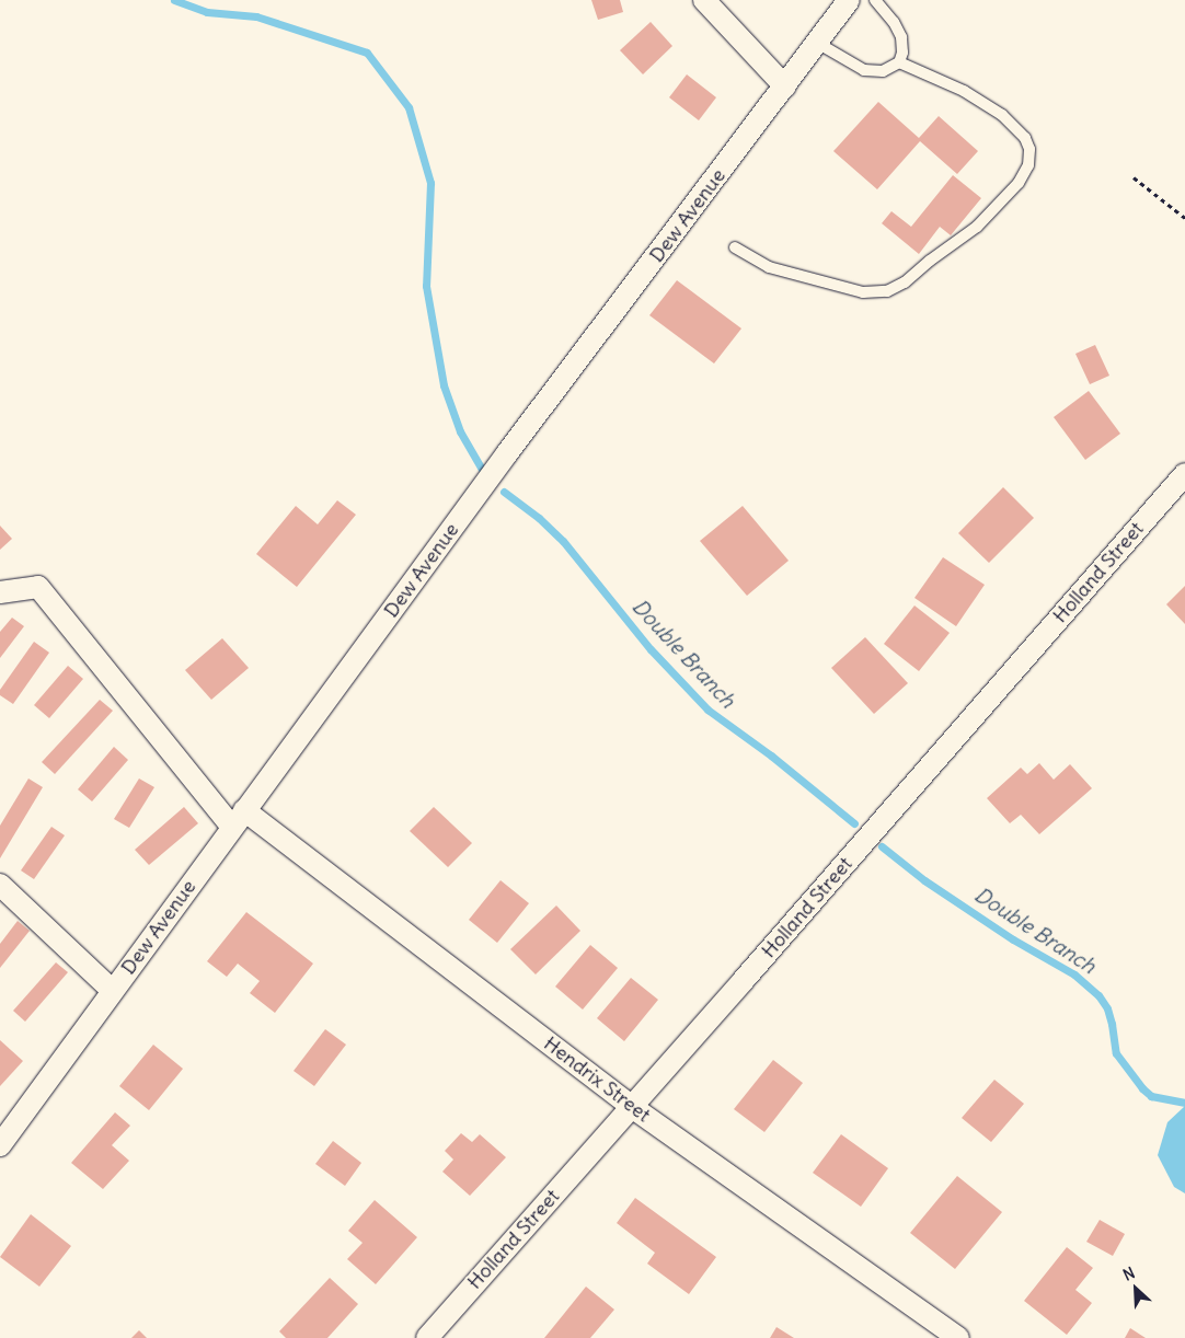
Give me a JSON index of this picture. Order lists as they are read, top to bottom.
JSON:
{
  "streets": {
    "street": ["Dew Avenue", "Holland Street", "Hendrix Street"]
  },
  "crossings": [
    ["Dew Avenue", "Hendrix Street"],
    ["Holland Street", "Hendrix Street"]
  ],
  "water": ["Double Branch"],
  "north": "top left"
}
